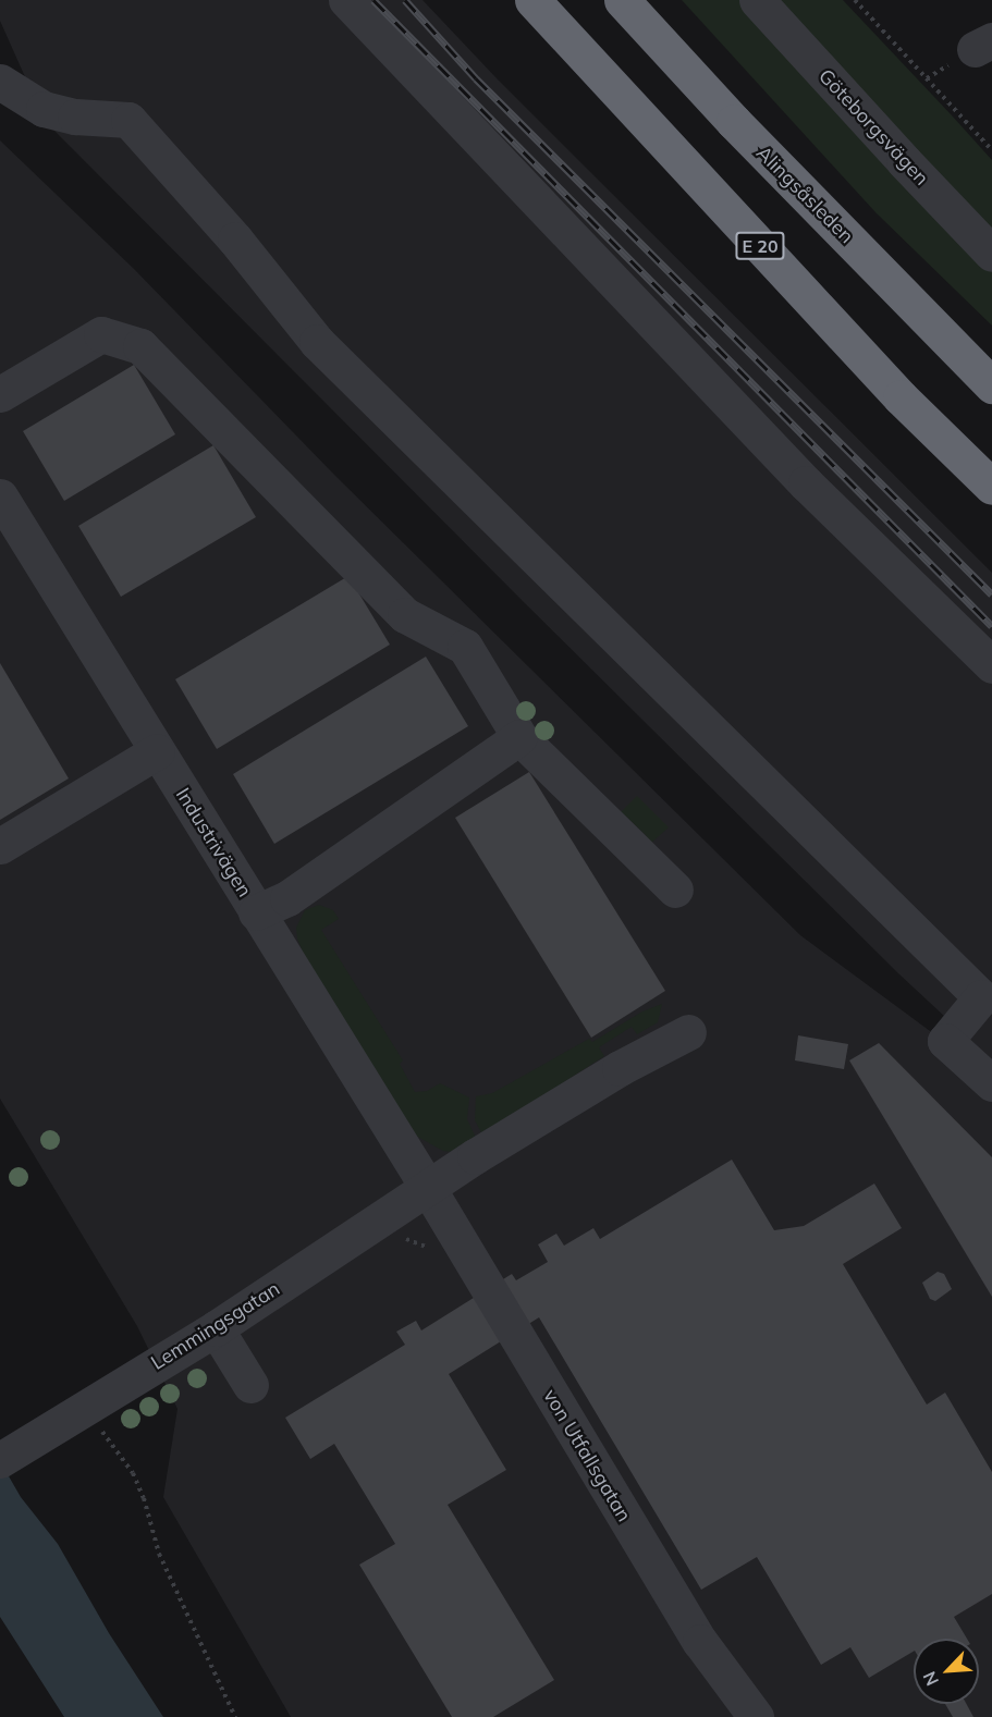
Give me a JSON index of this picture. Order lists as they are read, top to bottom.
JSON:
{
  "streets": {
    "highway": ["Alingsåsleden", "E 20"],
    "street": [
      "Göteborgsvägen",
      "Industrivägen",
      "Lemmingsgatan",
      "von Utfallsgatan"
    ]
  },
  "crossings": [
    ["Industrivägen", "Lemmingsgatan"],
    ["Industrivägen", "von Utfallsgatan"],
    ["Lemmingsgatan", "von Utfallsgatan"]
  ],
  "north": "bottom left"
}
